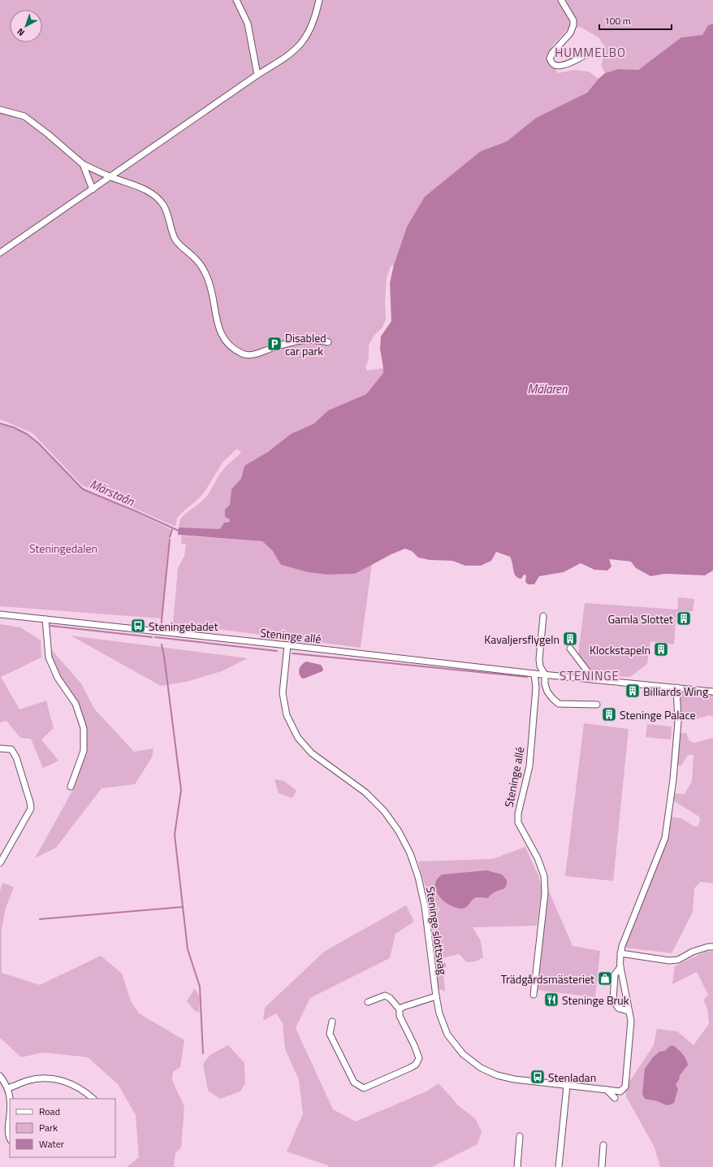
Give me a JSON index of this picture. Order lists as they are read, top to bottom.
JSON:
{
  "streets": {
    "street": ["Steninge allé", "Steninge slottsväg"]
  },
  "crossings": [
    ["Steninge allé", "Steninge slottsväg"]
  ],
  "districts": ["HUMMELBO", "STENINGE"],
  "water": ["Mälaren", "Märstaån"],
  "parks": ["Steningedalen"],
  "places": {
    "parking": ["Disabled car park"],
    "building": [
      "Gamla Slottet",
      "Kavaljersflygeln",
      "Klockstapeln",
      "Billiards Wing",
      "Steninge Palace"
    ],
    "bus stop": ["Steningebadet", "Stenladan"],
    "shop": ["Trädgårdsmästeriet"],
    "restaurant": ["Steninge Bruk"]
  },
  "legend": ["Road", "Park", "Water"],
  "scale_bar": "100 m",
  "north": "bottom left"
}
